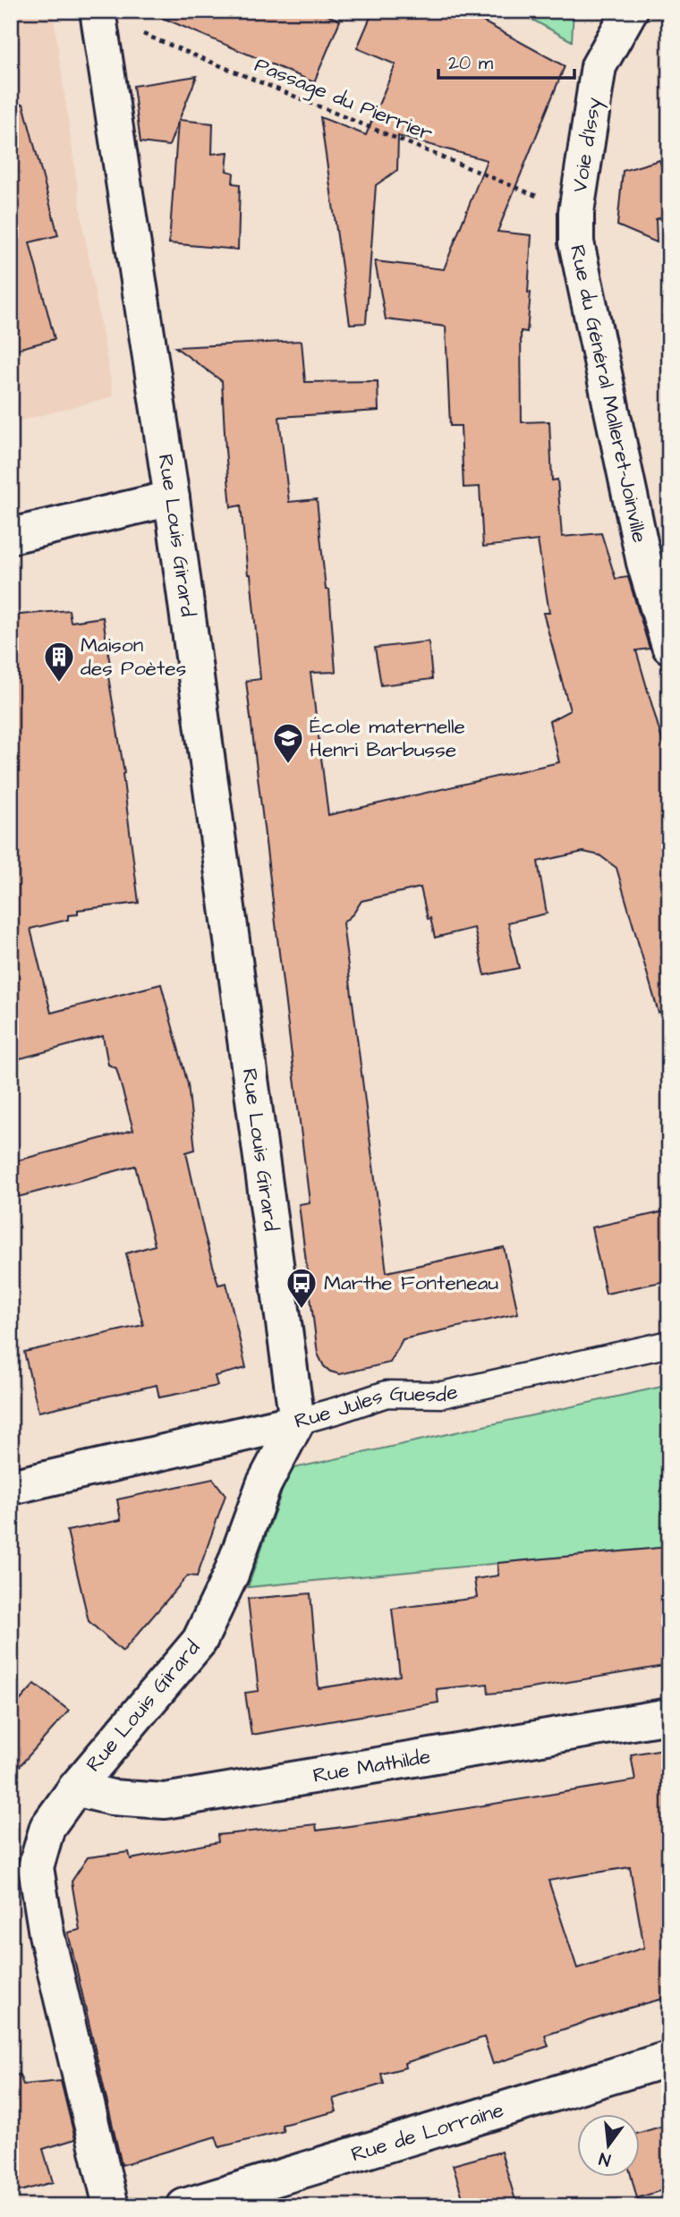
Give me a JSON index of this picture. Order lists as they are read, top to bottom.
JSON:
{
  "streets": {
    "street": [
      "Voie d'Issy",
      "Rue du Général Malleret-Joinville",
      "Rue Louis Girard",
      "Rue Jules Guesde",
      "Rue Mathilde",
      "Rue de Lorraine"
    ],
    "path": ["Passage du Pierrier"]
  },
  "crossings": [
    ["Passage du Pierrier", "Voie d'Issy"],
    ["Passage du Pierrier", "Rue du Général Malleret-Joinville"],
    ["Passage du Pierrier", "Rue Louis Girard"],
    ["Voie d'Issy", "Rue du Général Malleret-Joinville"],
    ["Rue Louis Girard", "Rue Jules Guesde"],
    ["Rue Louis Girard", "Rue Mathilde"]
  ],
  "places": {
    "building": ["Maison des Poètes"],
    "school or university": ["École maternelle Henri Barbusse"],
    "bus stop": ["Marthe Fonteneau"]
  },
  "scale_bar": "20 m",
  "north": "bottom"
}
